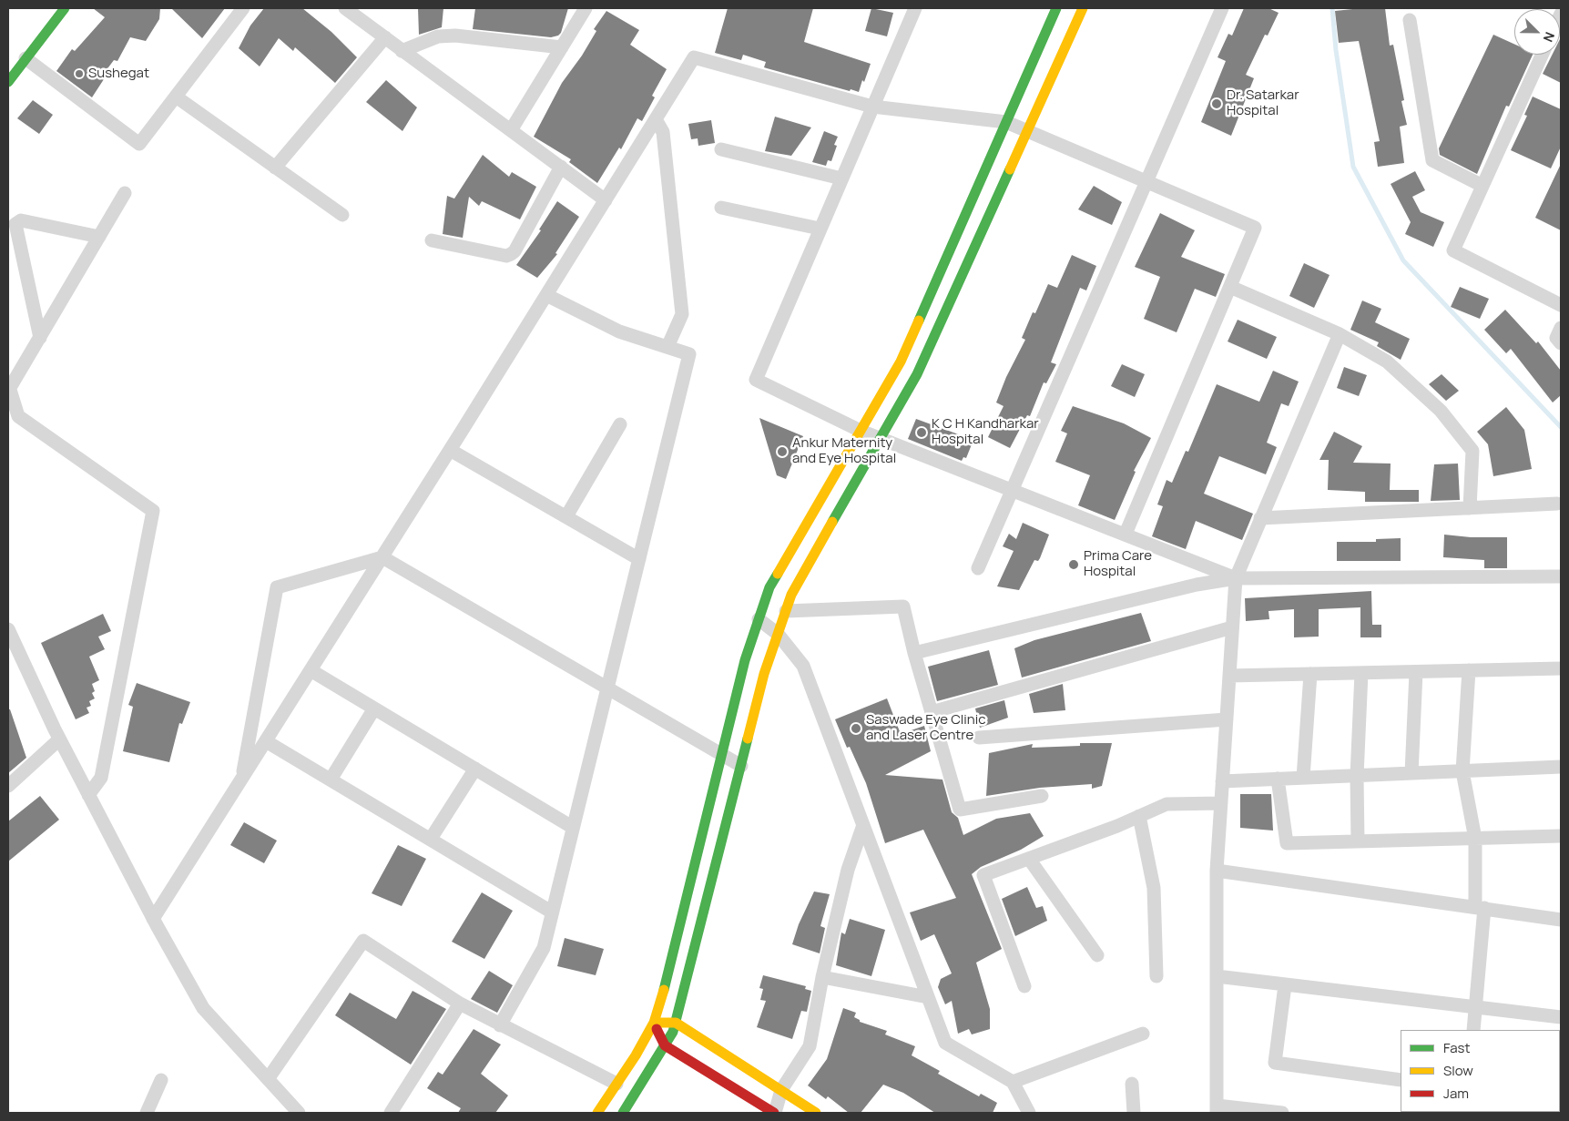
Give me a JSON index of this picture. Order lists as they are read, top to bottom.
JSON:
{
  "places": [
    "Sushegat",
    "Dr. Satarkar Hospital",
    "K C H Kandharkar Hospital",
    "Ankur Maternity and Eye Hospital",
    "Prima Care Hospital",
    "Saswade Eye Clinic and Laser Centre"
  ],
  "legend": ["Fast", "Slow", "Jam"],
  "north": "bottom right"
}
